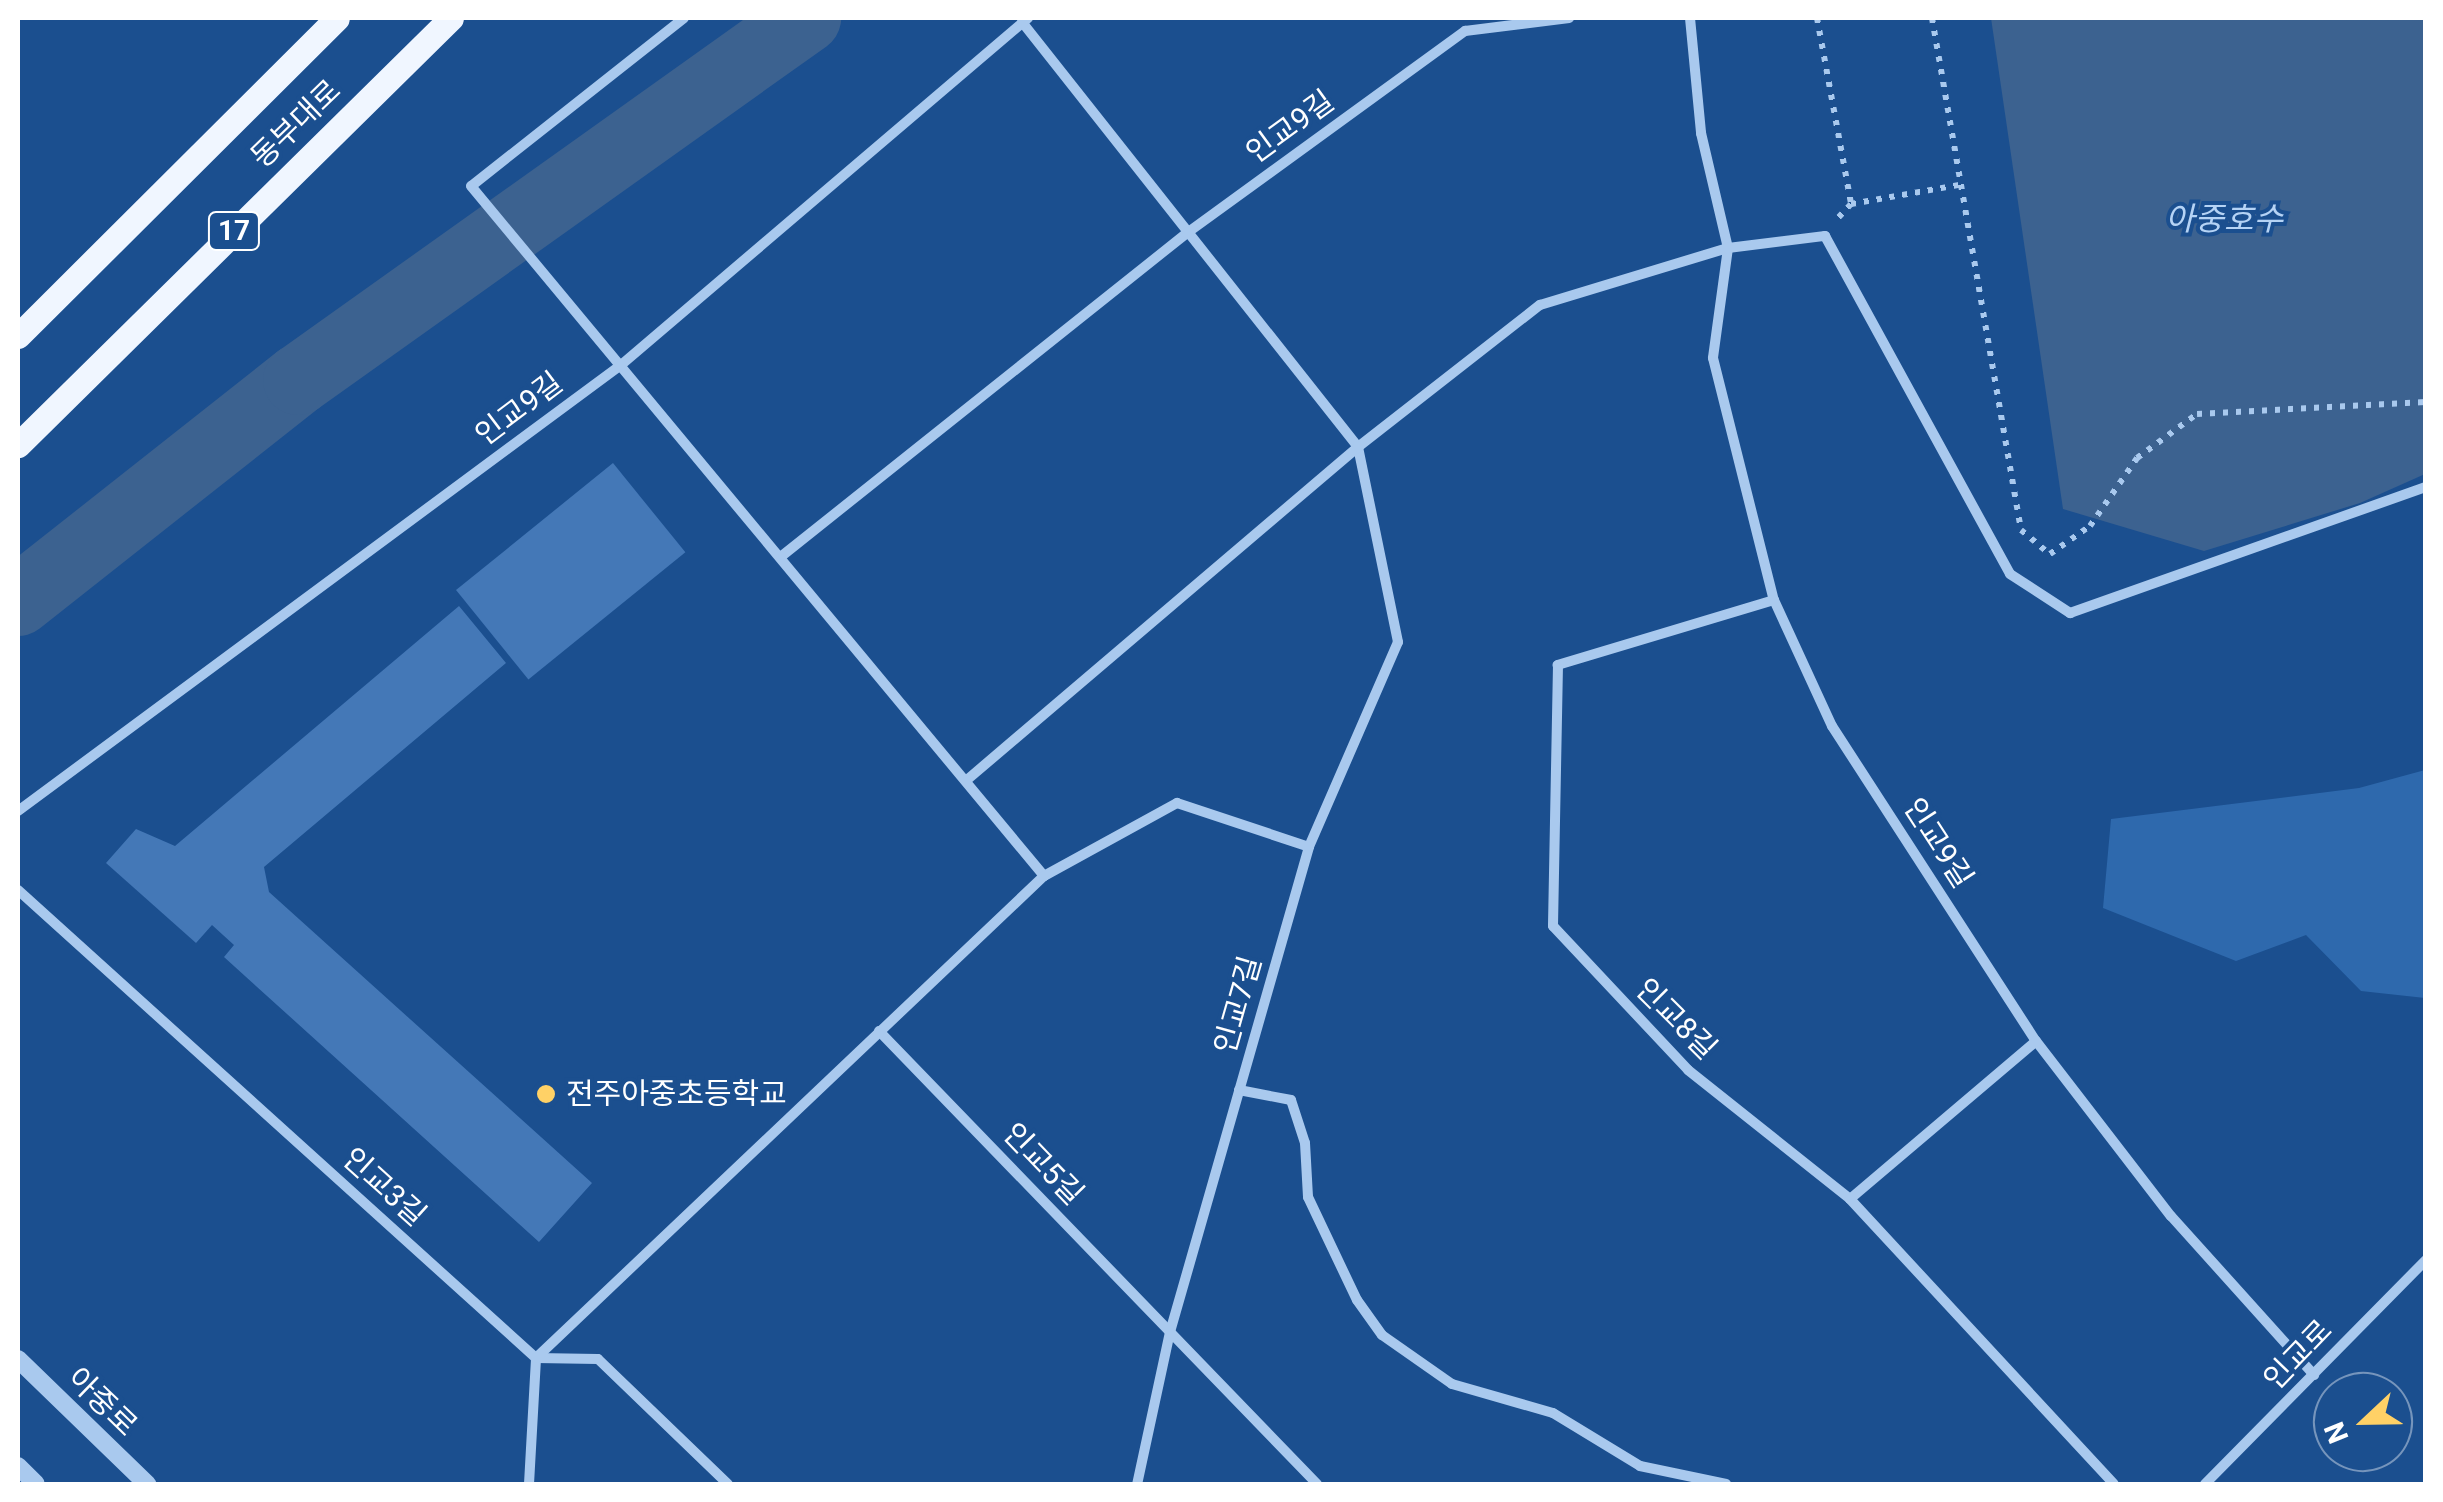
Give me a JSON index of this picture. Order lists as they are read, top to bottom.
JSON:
{
  "streets": {
    "main road": ["동부대로", "17"],
    "street": [
      "인교9길",
      "인교7길",
      "인교8길",
      "인교5길",
      "인교3길",
      "인교로",
      "아중로"
    ]
  },
  "crossings": [
    ["인교9길", "인교8길"]
  ],
  "water": ["아중호수"],
  "places": ["전주아중초등학교"],
  "north": "left"
}
